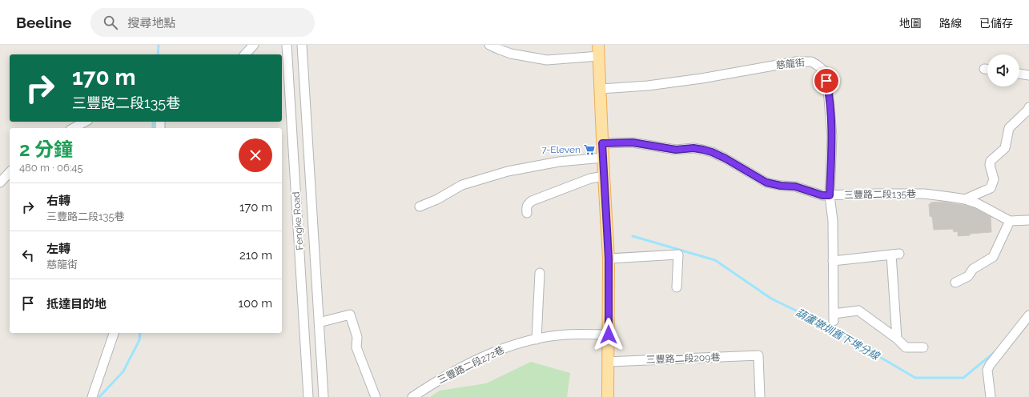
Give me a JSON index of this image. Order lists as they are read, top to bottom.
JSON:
{
  "streets": {
    "street": [
      "慈龍街",
      "三豐路二段135巷",
      "Fengke Road",
      "三豐路二段209巷",
      "三豐路二段272巷"
    ]
  },
  "crossings": [
    ["慈龍街", "三豐路二段135巷"]
  ],
  "water": ["葫蘆墩圳舊下埤分線"],
  "places": {
    "supermarket": ["7-Eleven"]
  },
  "page": {
    "header": "Beeline",
    "search": "搜尋地點",
    "nav": ["地圖", "路線", "已儲存"],
    "turn": ["170 m", "三豐路二段135巷"],
    "heading": ["2 分鐘", "480 m · 06:45"],
    "list": [
      {
        "name": "右轉",
        "note": "三豐路二段135巷",
        "value": "170 m"
      },
      {
        "name": "左轉",
        "note": "慈龍街",
        "value": "210 m"
      },
      {
        "name": "抵達目的地",
        "value": "100 m"
      }
    ]
  }
}
